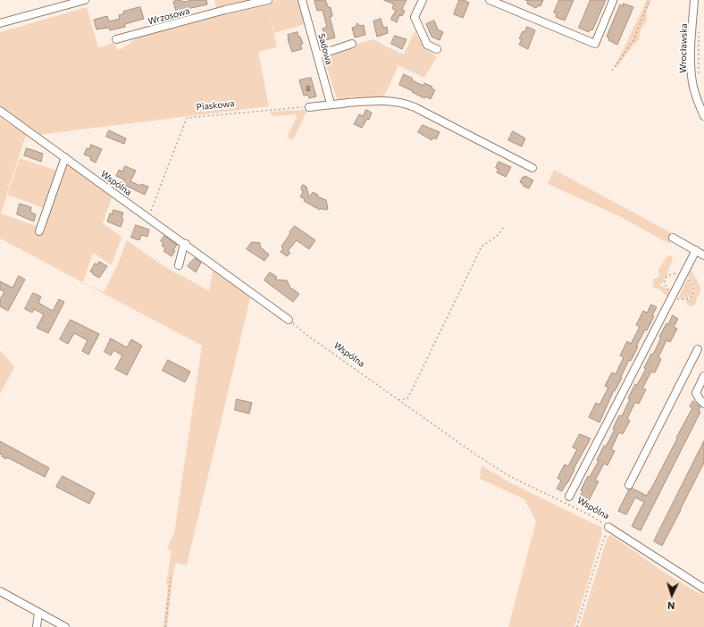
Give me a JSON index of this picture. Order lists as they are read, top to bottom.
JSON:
{
  "streets": {
    "street": [
      "Wrzosowa",
      "Wrocławska",
      "Sadowa",
      "Wspólna"
    ],
    "path": ["Piaskowa"]
  },
  "crossings": [
    ["Piaskowa", "Wspólna"]
  ],
  "house_numbers": ["8"],
  "north": "bottom"
}
